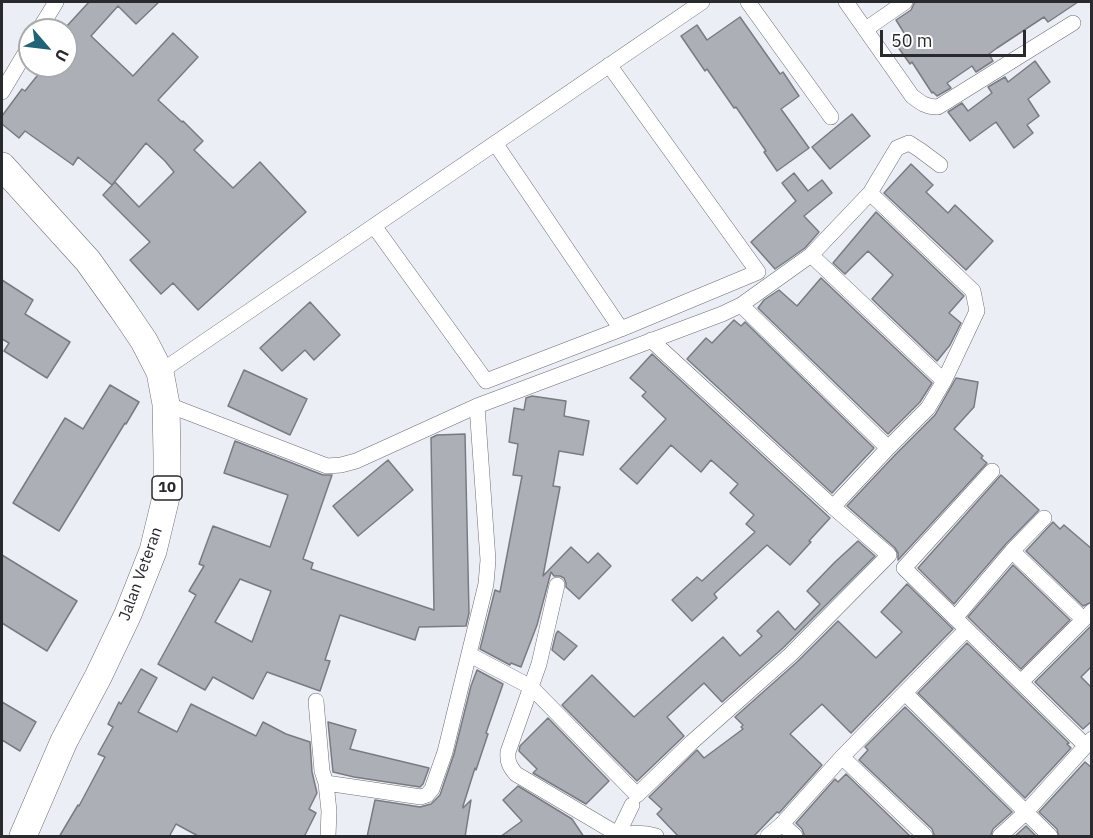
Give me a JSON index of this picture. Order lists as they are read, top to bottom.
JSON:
{
  "streets": {
    "highway": ["10", "Jalan Veteran"]
  },
  "scale_bar": "50 m",
  "north": "bottom right"
}
